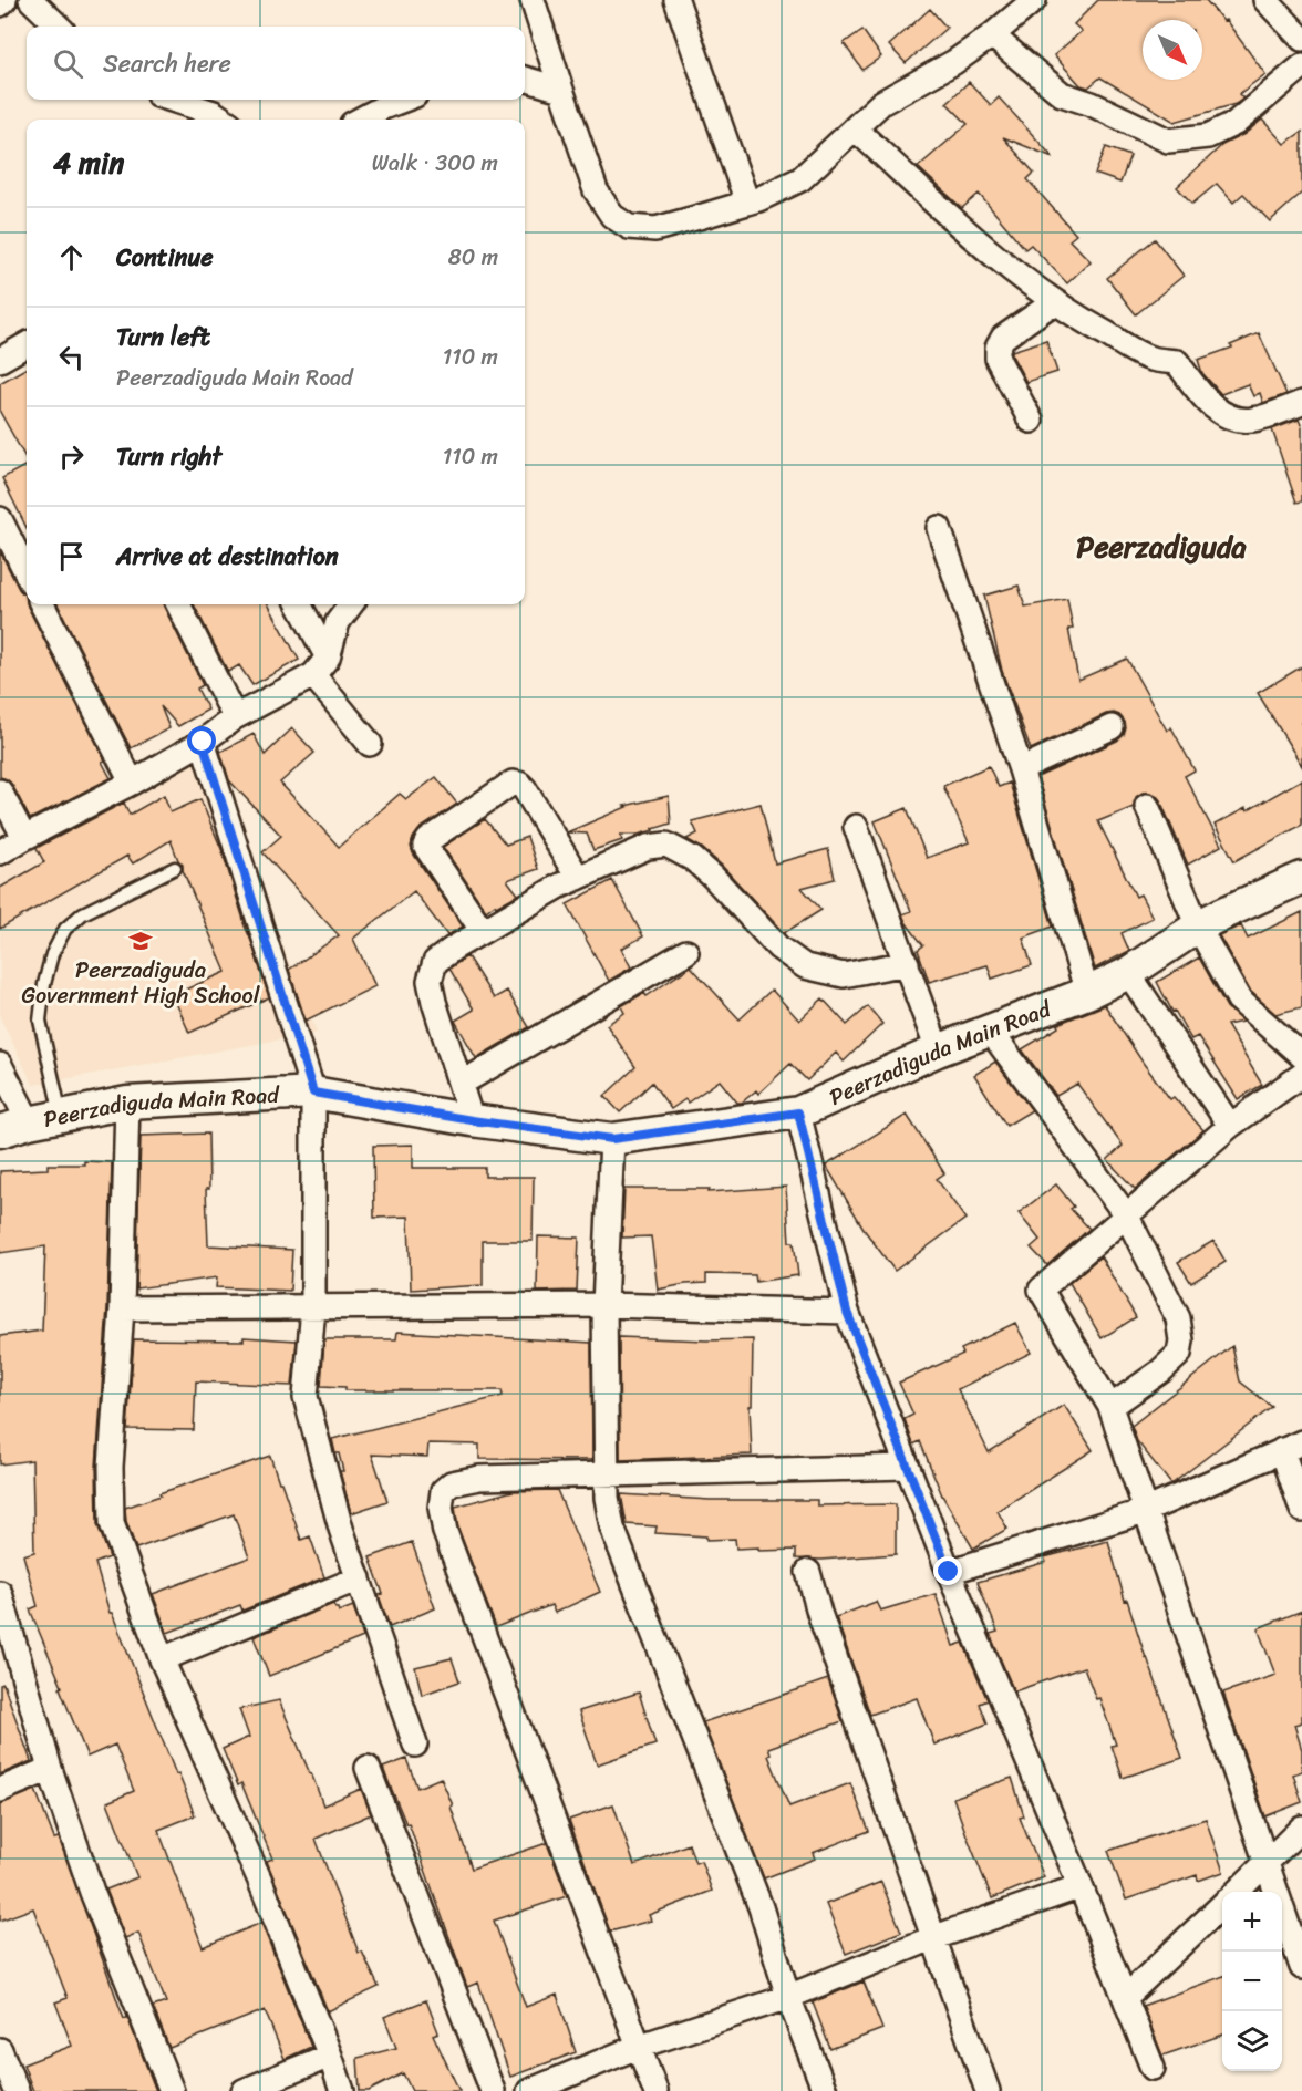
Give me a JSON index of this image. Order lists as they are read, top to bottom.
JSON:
{
  "streets": {
    "street": ["Peerzadiguda Main Road"]
  },
  "districts": ["Peerzadiguda"],
  "places": {
    "school or university": ["Peerzadiguda Government High School"]
  },
  "north": "bottom right",
  "page": {
    "search": "Search here",
    "heading": ["4 min", "Walk · 300 m"],
    "list": [
      ["Continue", "80 m"],
      ["Turn left", "Peerzadiguda Main Road", "110 m"],
      ["Turn right", "110 m"],
      "Arrive at destination"
    ],
    "map_buttons": ["+", "−"]
  }
}
